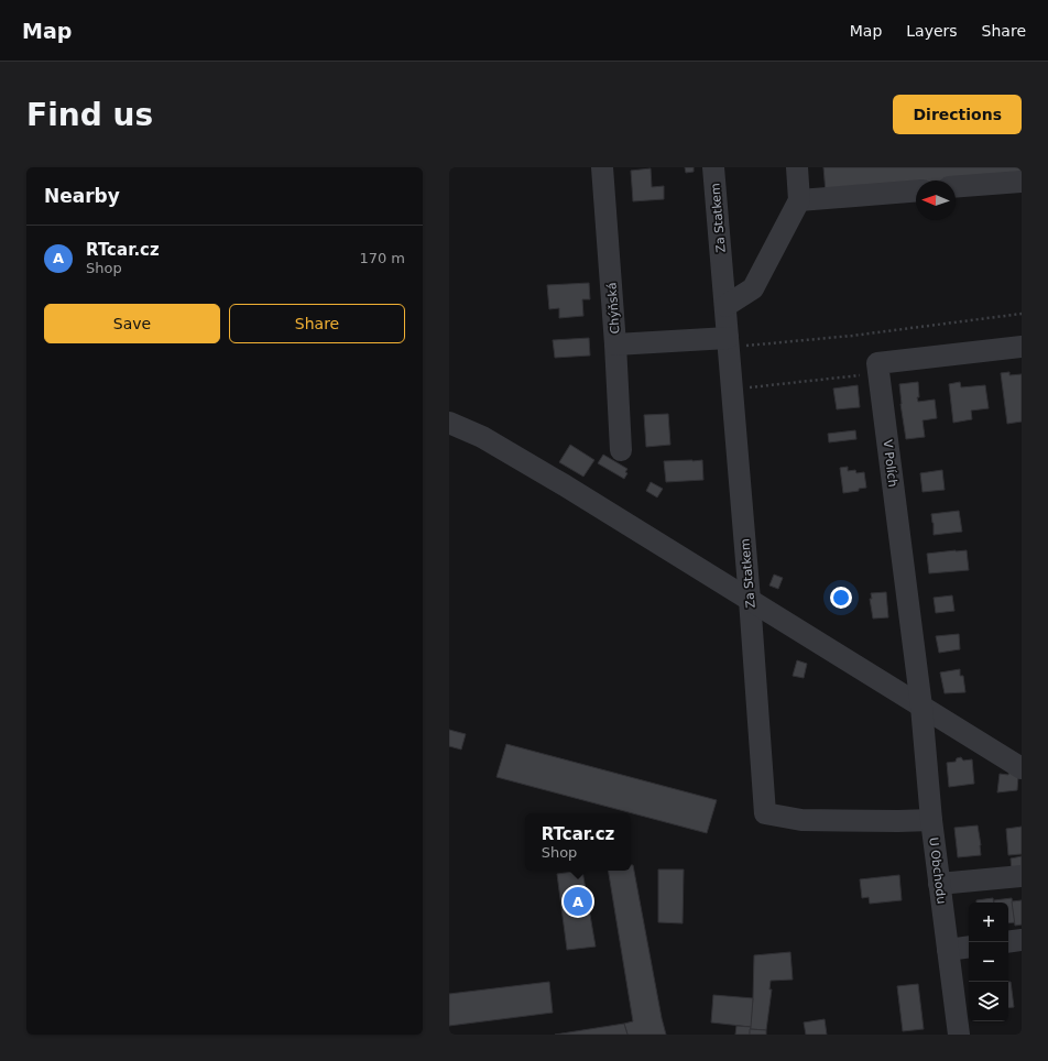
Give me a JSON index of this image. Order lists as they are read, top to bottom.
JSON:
{
  "streets": {
    "street": [
      "Za Statkem",
      "Chýňská",
      "V Polích",
      "U Obchodu"
    ]
  },
  "crossings": [
    ["Za Statkem", "U Obchodu"],
    ["V Polích", "U Obchodu"]
  ],
  "north": "left",
  "page": {
    "header": "Map",
    "nav": ["Map", "Layers", "Share"],
    "buttons": [
      "Directions",
      ["Save", "Share"]
    ],
    "title": "Find us",
    "heading": "Nearby",
    "list": [
      {
        "mark": "A",
        "name": "RTcar.cz",
        "note": "Shop",
        "value": "170 m"
      }
    ],
    "popup": ["RTcar.cz", "Shop"],
    "pins": "A",
    "map_buttons": ["+", "−"]
  }
}
